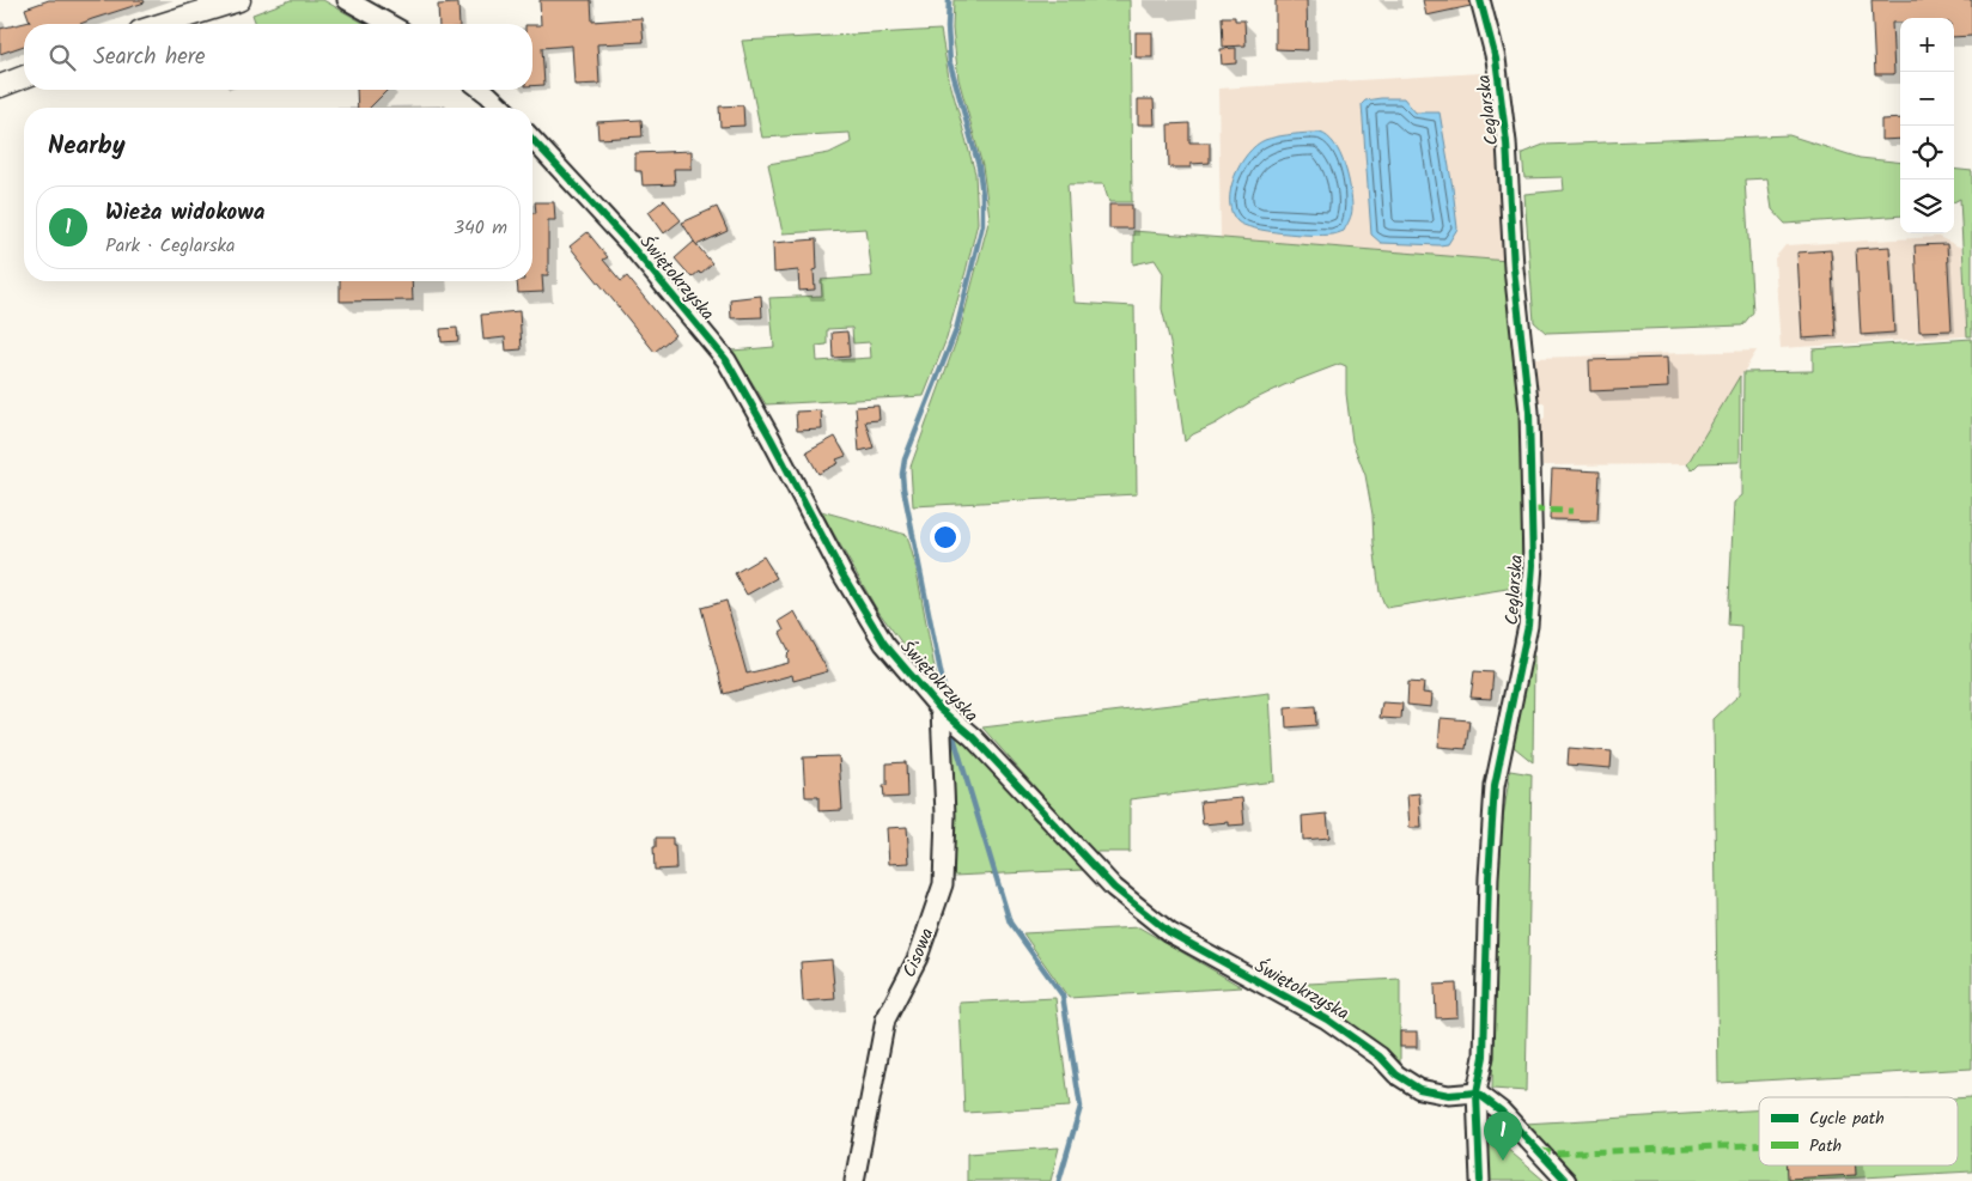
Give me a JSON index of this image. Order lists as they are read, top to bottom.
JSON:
{
  "streets": {
    "street": ["Ceglarska", "Świętokrzyska", "Cisowa"]
  },
  "crossings": [
    ["Ceglarska", "Świętokrzyska"],
    ["Świętokrzyska", "Cisowa"]
  ],
  "legend": ["Cycle path", "Path"],
  "page": {
    "map_buttons": ["+", "−"],
    "search": "Search here",
    "heading": "Nearby",
    "list": [
      {
        "mark": "1",
        "name": "Wieża widokowa",
        "note": "Park · Ceglarska",
        "value": "340 m"
      }
    ],
    "pins": "1"
  }
}
